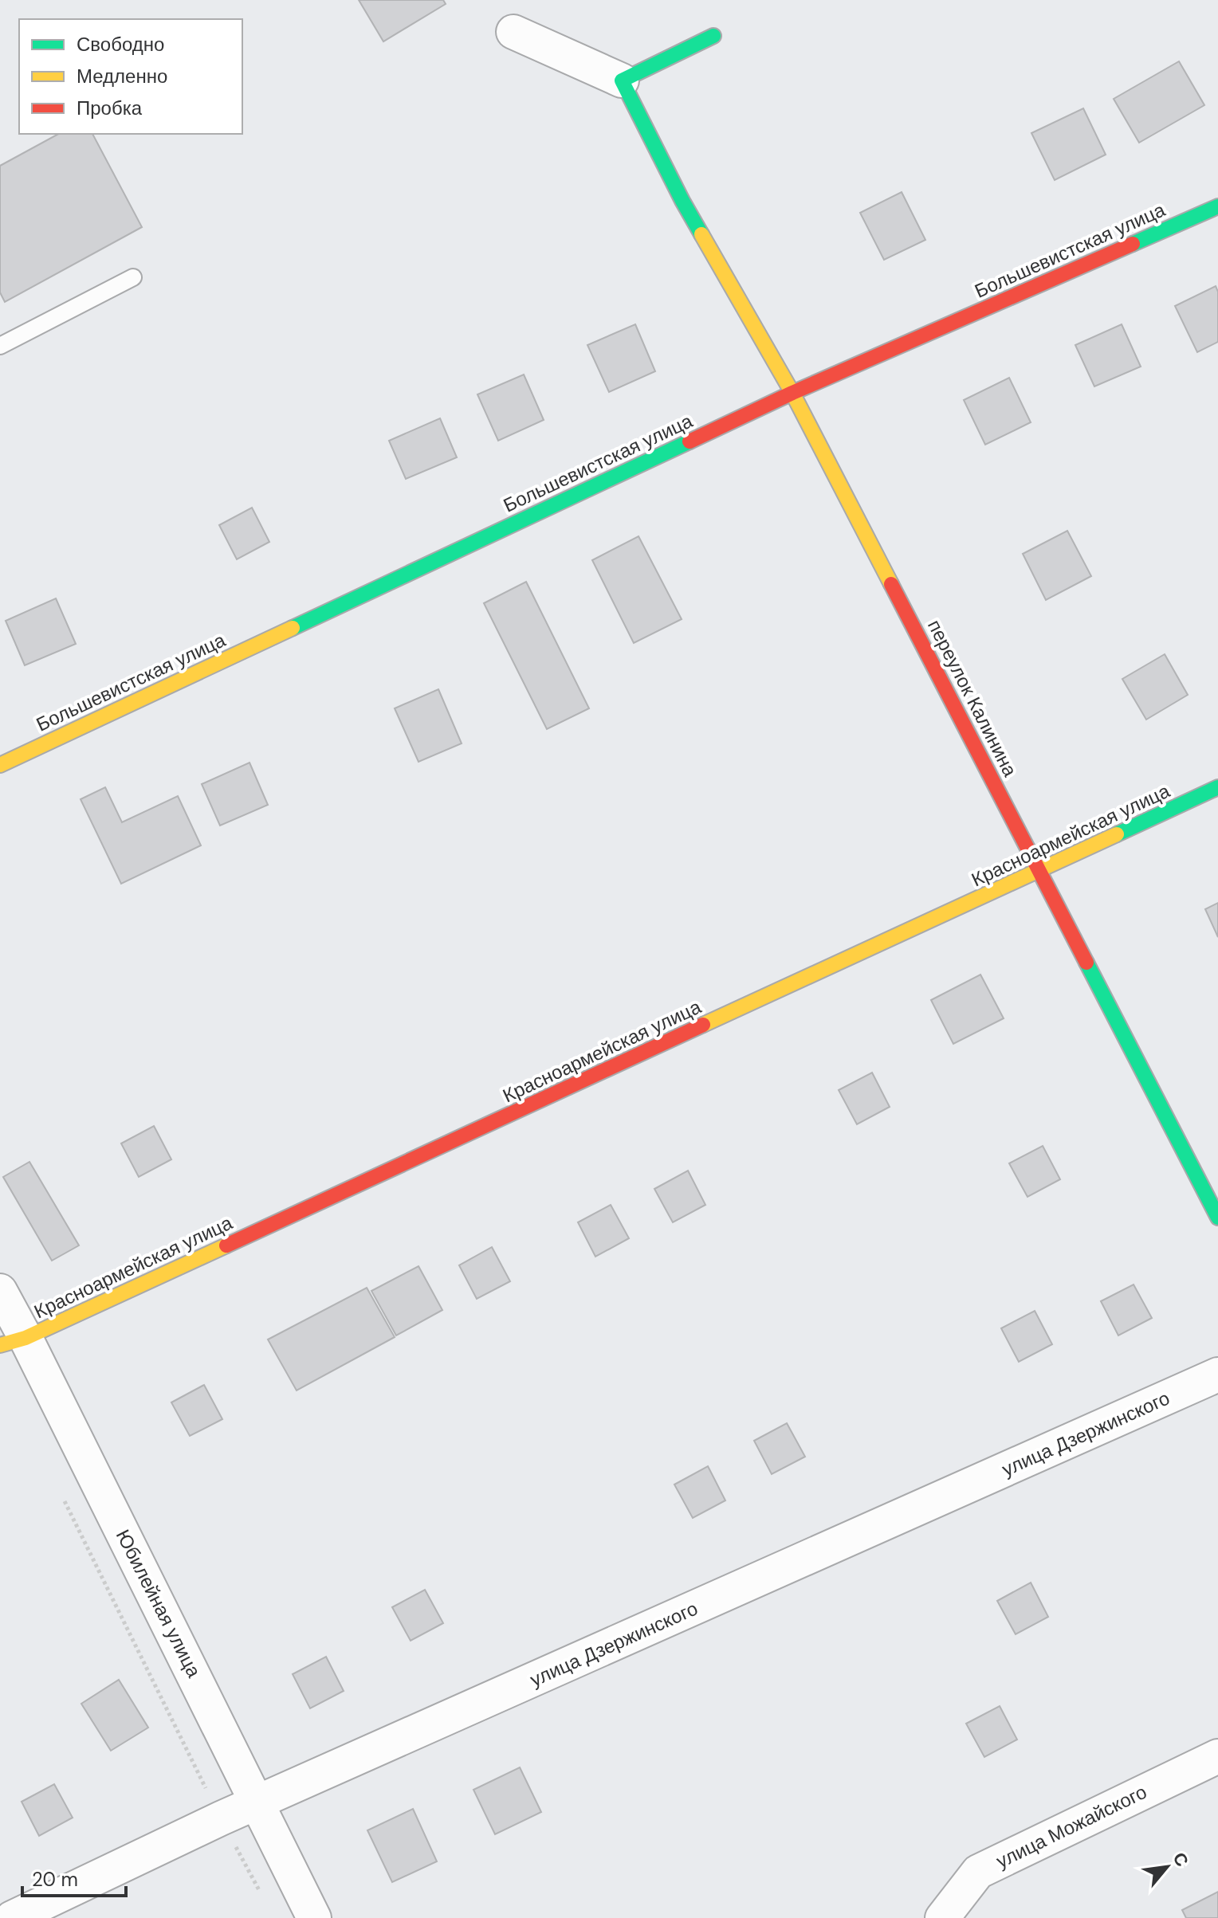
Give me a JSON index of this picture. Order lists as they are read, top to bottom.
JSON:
{
  "streets": {
    "street": [
      "Большевистская улица",
      "переулок Калинина",
      "Красноармейская улица",
      "улица Дзержинского",
      "Юбилейная улица",
      "улица Можайского"
    ]
  },
  "crossings": [
    ["Большевистская улица", "переулок Калинина"],
    ["переулок Калинина", "Красноармейская улица"],
    ["Красноармейская улица", "Юбилейная улица"],
    ["улица Дзержинского", "Юбилейная улица"]
  ],
  "legend": ["Свободно", "Медленно", "Пробка"],
  "scale_bar": "20 m",
  "north": "top right"
}
